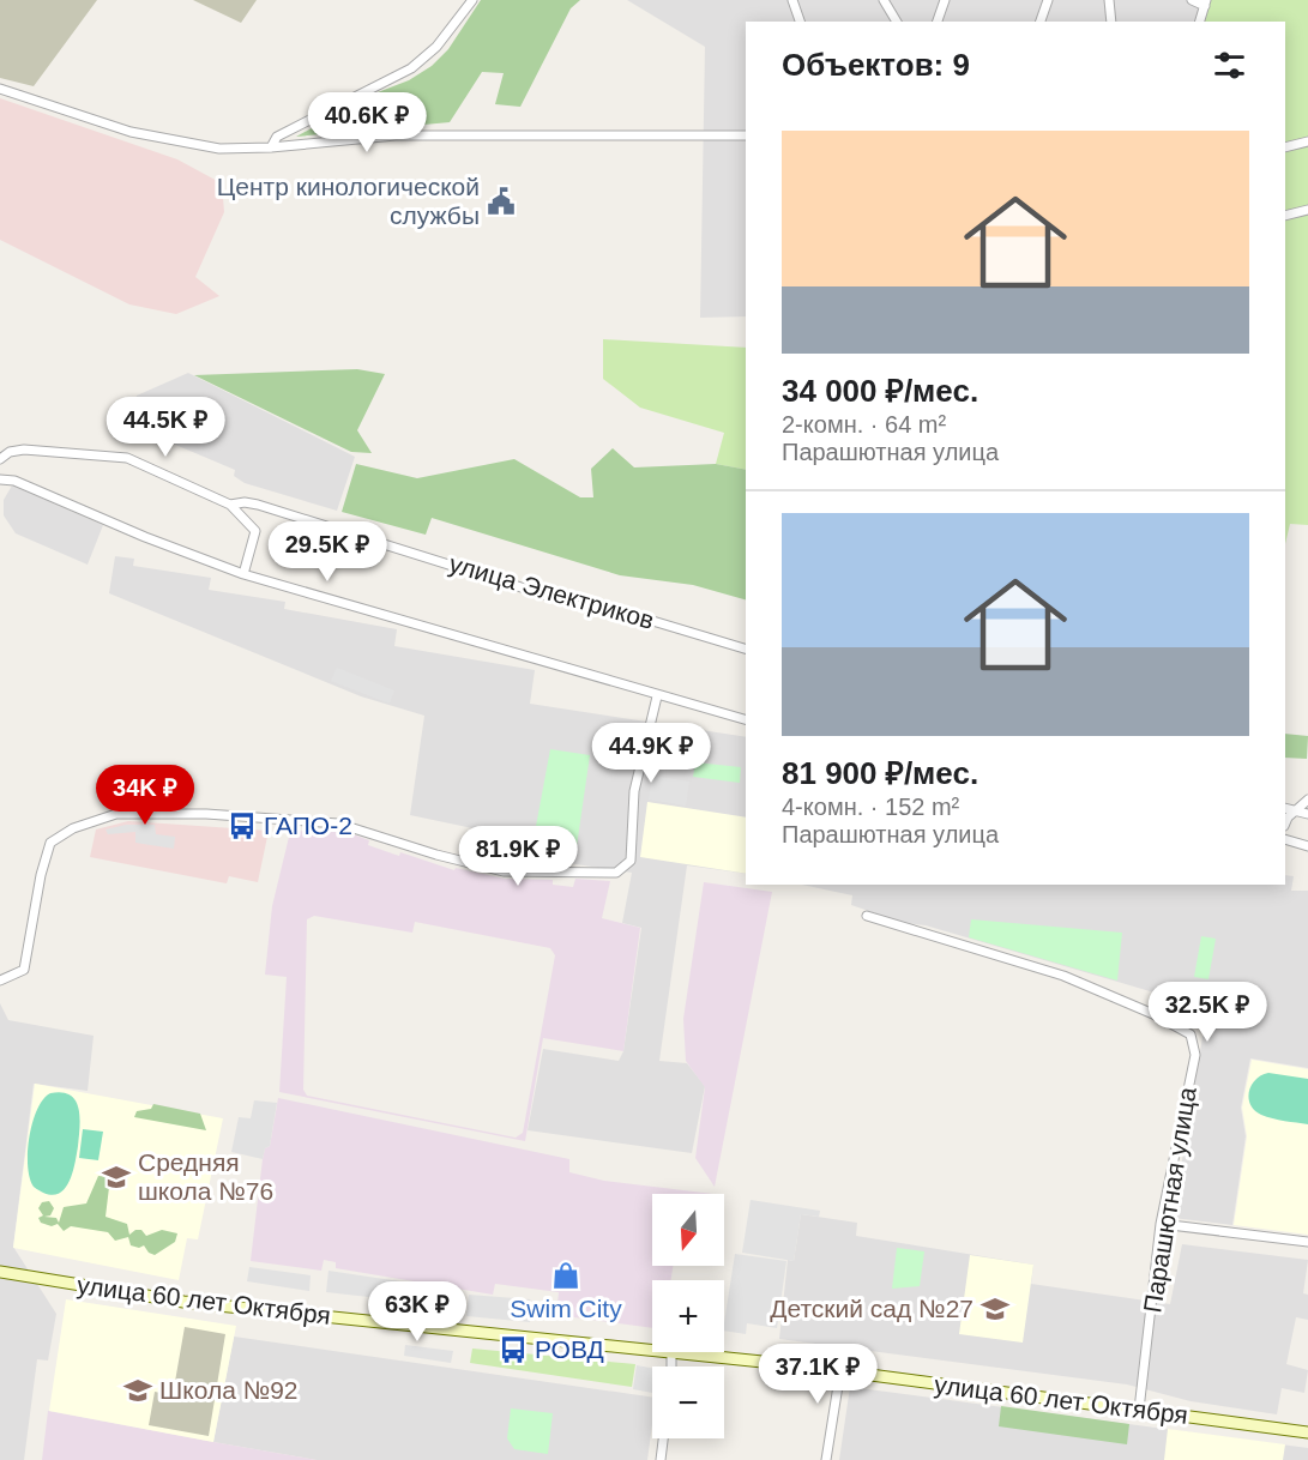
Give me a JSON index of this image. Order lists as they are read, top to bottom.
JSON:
{
  "streets": {
    "main road": ["улица 60 лет Октября"],
    "street": ["улица Электриков", "Парашютная улица"]
  },
  "crossings": [
    ["Парашютная улица", "улица 60 лет Октября"]
  ],
  "places": {
    "public building": ["Центр кинологической службы"],
    "bus stop": ["ГАПО-2", "РОВД"],
    "school or university": ["Средняя школа №76", "Детский сад №27", "Школа №92"],
    "shop": ["Swim City"]
  },
  "north": "bottom",
  "page": {
    "heading": "Объектов: 9",
    "price": [
      "40.6K ₽",
      "44.5K ₽",
      "29.5K ₽",
      "44.9K ₽",
      "34K ₽",
      "81.9K ₽",
      "32.5K ₽",
      "63K ₽",
      "37.1K ₽"
    ],
    "list": [
      {
        "name": "34 000 ₽/мес.",
        "note": "2-комн. · 64 m² · Парашютная улица"
      },
      {
        "name": "81 900 ₽/мес.",
        "note": "4-комн. · 152 m² · Парашютная улица"
      }
    ],
    "map_buttons": ["+", "−"]
  }
}
